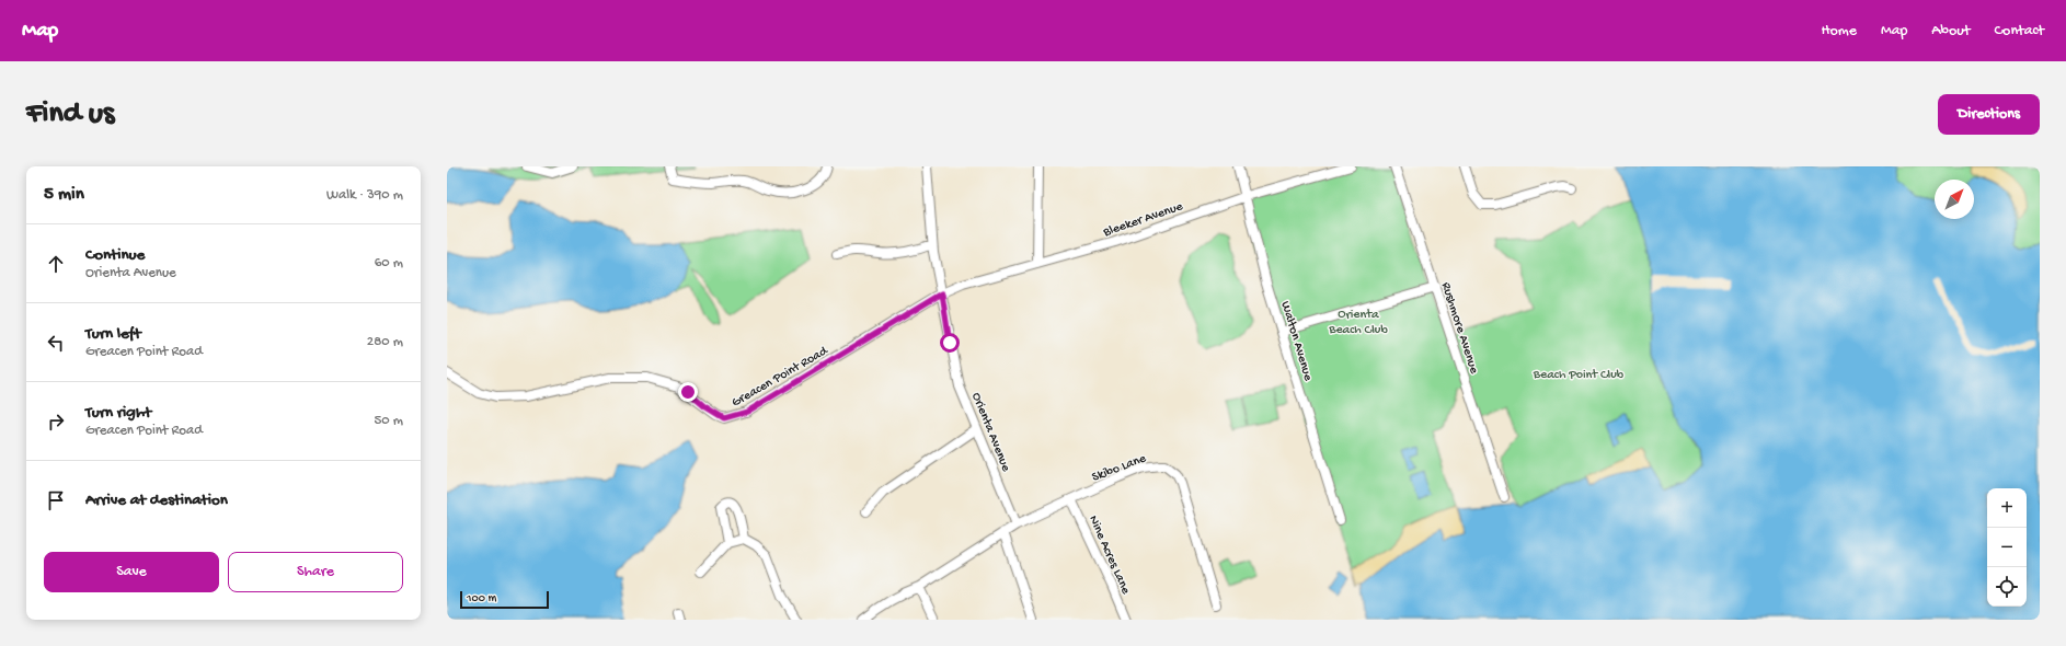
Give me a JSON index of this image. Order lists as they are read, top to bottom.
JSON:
{
  "streets": {
    "street": [
      "Bleeker Avenue",
      "Rushmore Avenue",
      "Walton Avenue",
      "Greacen Point Road",
      "Orienta Avenue",
      "Skibo Lane",
      "Nine Acres Lane"
    ]
  },
  "crossings": [
    ["Bleeker Avenue", "Walton Avenue"],
    ["Bleeker Avenue", "Greacen Point Road"],
    ["Bleeker Avenue", "Orienta Avenue"],
    ["Greacen Point Road", "Orienta Avenue"],
    ["Orienta Avenue", "Skibo Lane"],
    ["Skibo Lane", "Nine Acres Lane"]
  ],
  "parks": ["Orienta Beach Club", "Beach Point Club"],
  "scale_bar": "100 m",
  "north": "top right",
  "page": {
    "header": "Map",
    "nav": [
      "Home",
      "Map",
      "About",
      "Contact"
    ],
    "buttons": [
      "Directions",
      ["Save", "Share"]
    ],
    "title": "Find us",
    "heading": ["5 min", "Walk · 390 m"],
    "list": [
      ["Continue", "Orienta Avenue", "60 m"],
      ["Turn left", "Greacen Point Road", "280 m"],
      ["Turn right", "Greacen Point Road", "50 m"],
      "Arrive at destination"
    ],
    "map_buttons": ["+", "−"],
    "scale": "100 m"
  }
}
